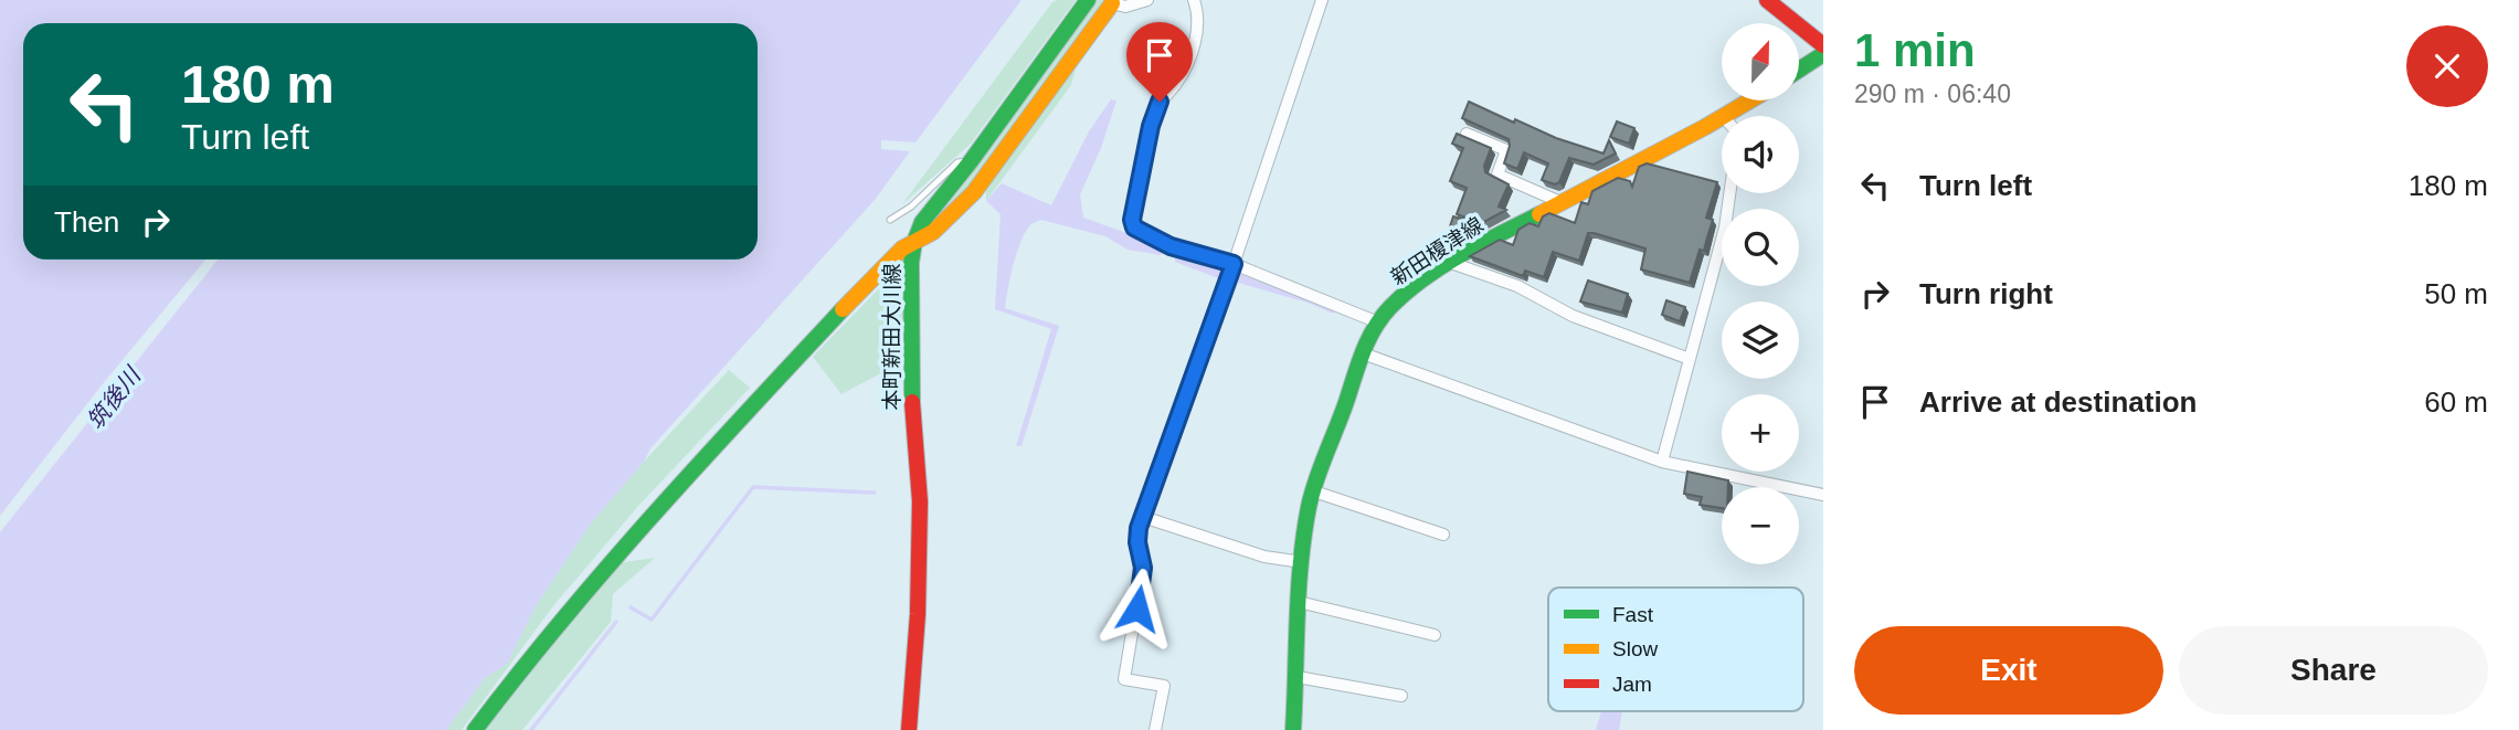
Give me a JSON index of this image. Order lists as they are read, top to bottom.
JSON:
{
  "streets": {
    "main road": ["新田榎津線", "本町新田大川線"]
  },
  "water": ["筑後川"],
  "legend": ["Fast", "Slow", "Jam"],
  "north": "top",
  "page": {
    "heading": ["1 min", "290 m · 06:40"],
    "map_buttons": ["+", "−"],
    "turn": ["180 m", "Turn left"],
    "list": [
      {
        "name": "Turn left",
        "value": "180 m"
      },
      {
        "name": "Turn right",
        "value": "50 m"
      },
      {
        "name": "Arrive at destination",
        "value": "60 m"
      }
    ],
    "then": "Then",
    "buttons": ["Exit", "Share"]
  }
}
